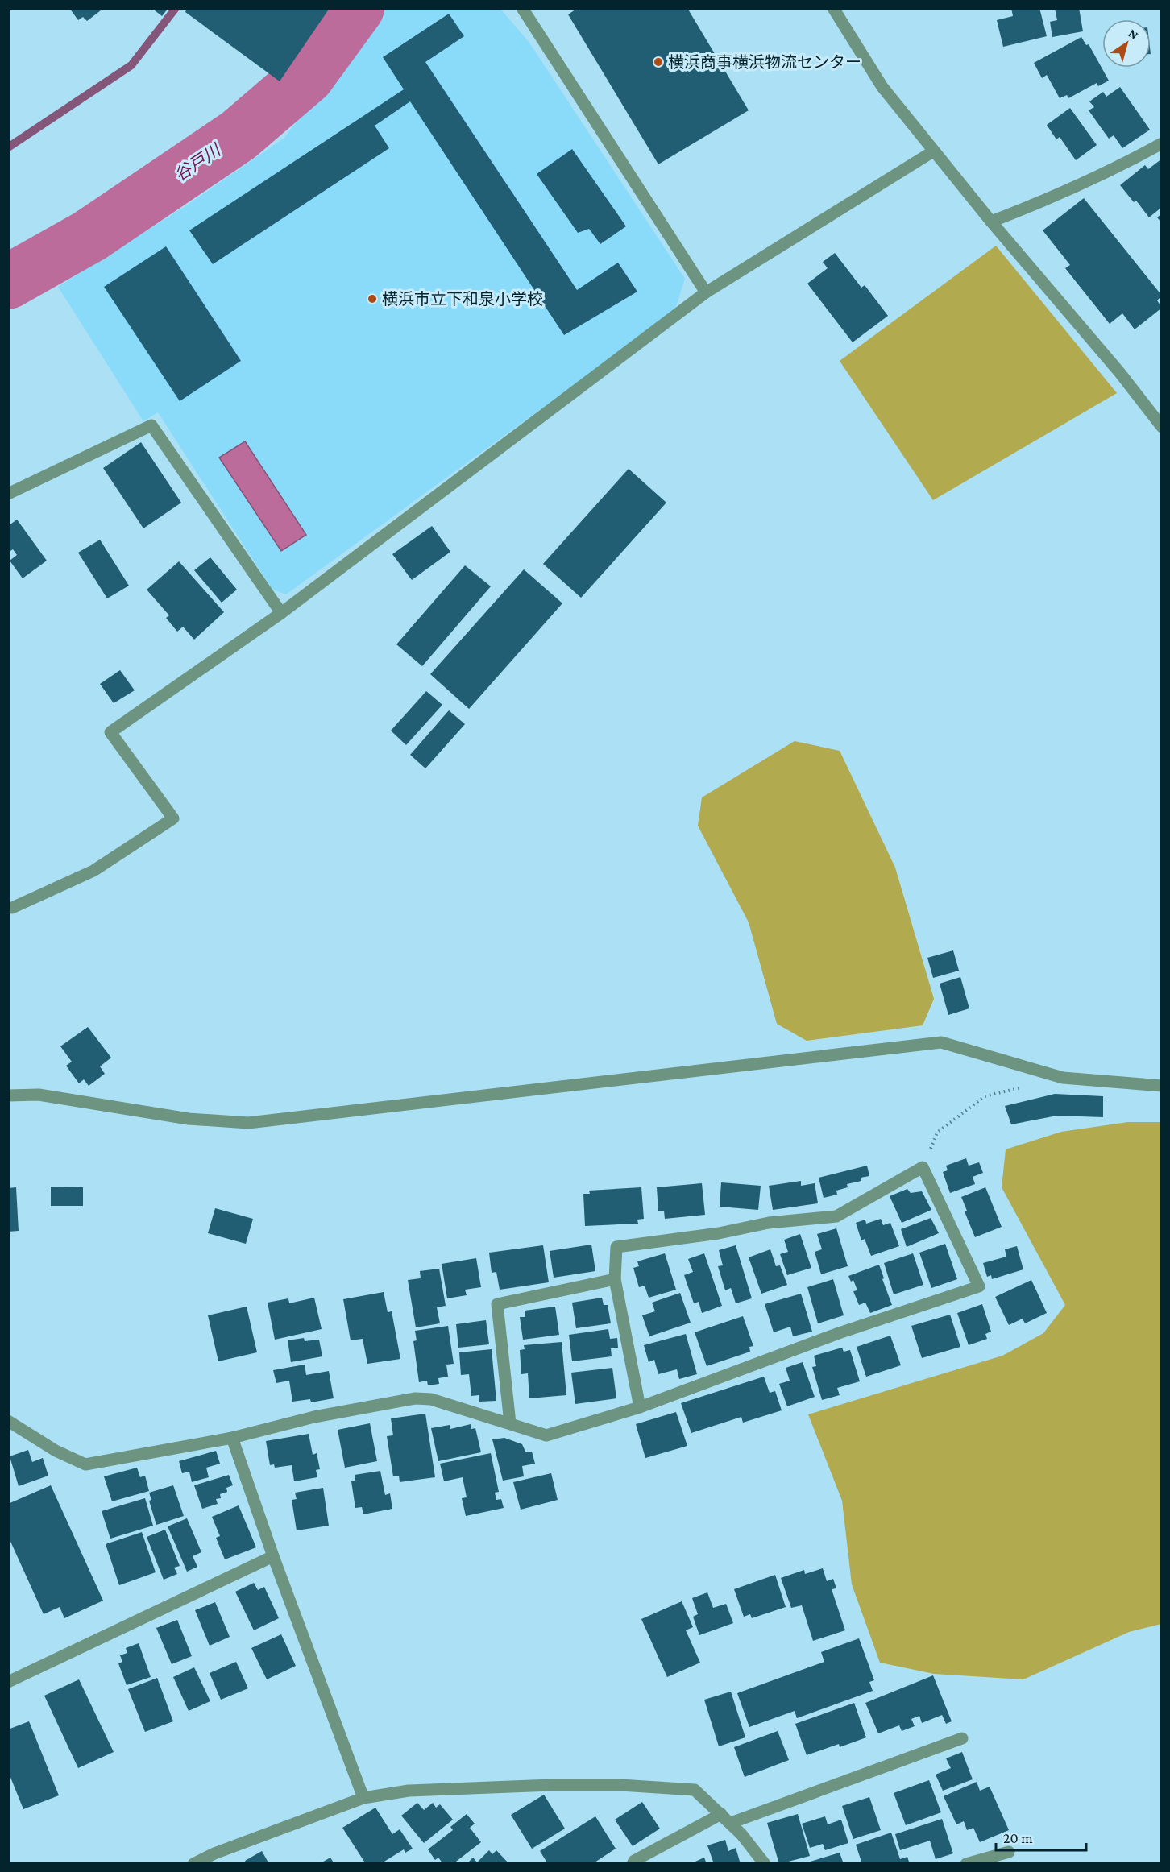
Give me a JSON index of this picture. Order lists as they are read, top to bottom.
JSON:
{
  "water": ["谷戸川"],
  "places": ["横浜商事横浜物流センター", "横浜市立下和泉小学校"],
  "scale_bar": "20 m",
  "north": "top right"
}
